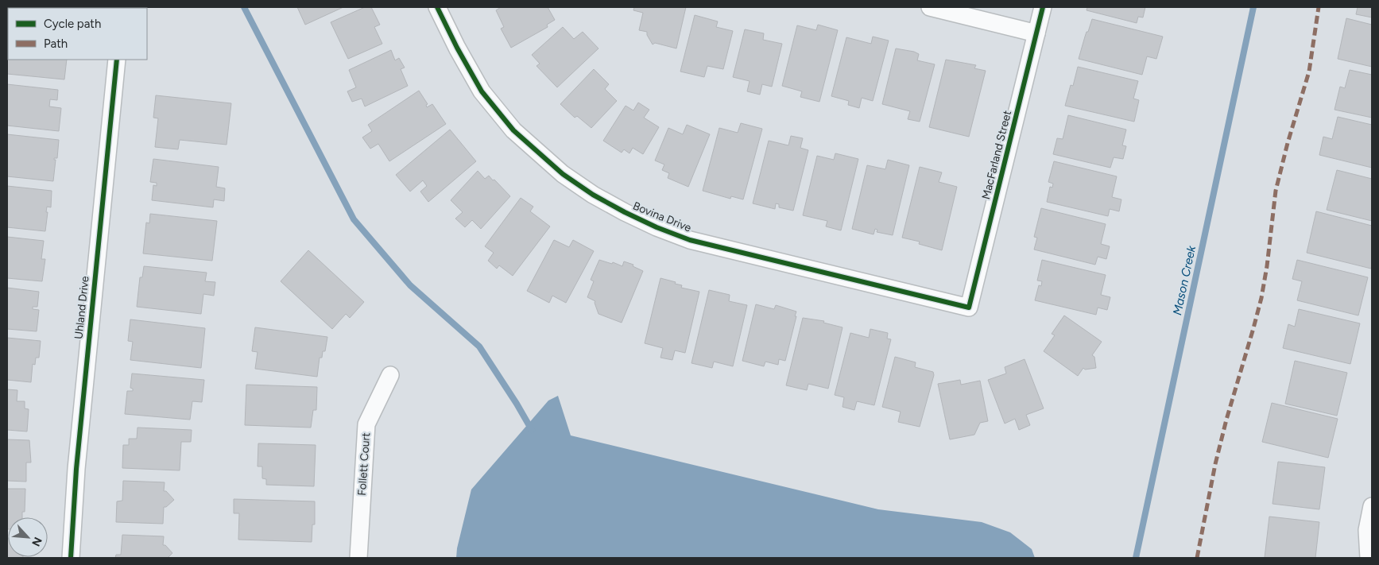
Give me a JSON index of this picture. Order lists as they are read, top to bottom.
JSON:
{
  "streets": {
    "street": [
      "MacFarland Street",
      "Bovina Drive",
      "Uhland Drive",
      "Follett Court"
    ]
  },
  "crossings": [
    ["MacFarland Street", "Bovina Drive"]
  ],
  "water": ["Mason Creek"],
  "legend": ["Cycle path", "Path"],
  "north": "bottom right"
}
